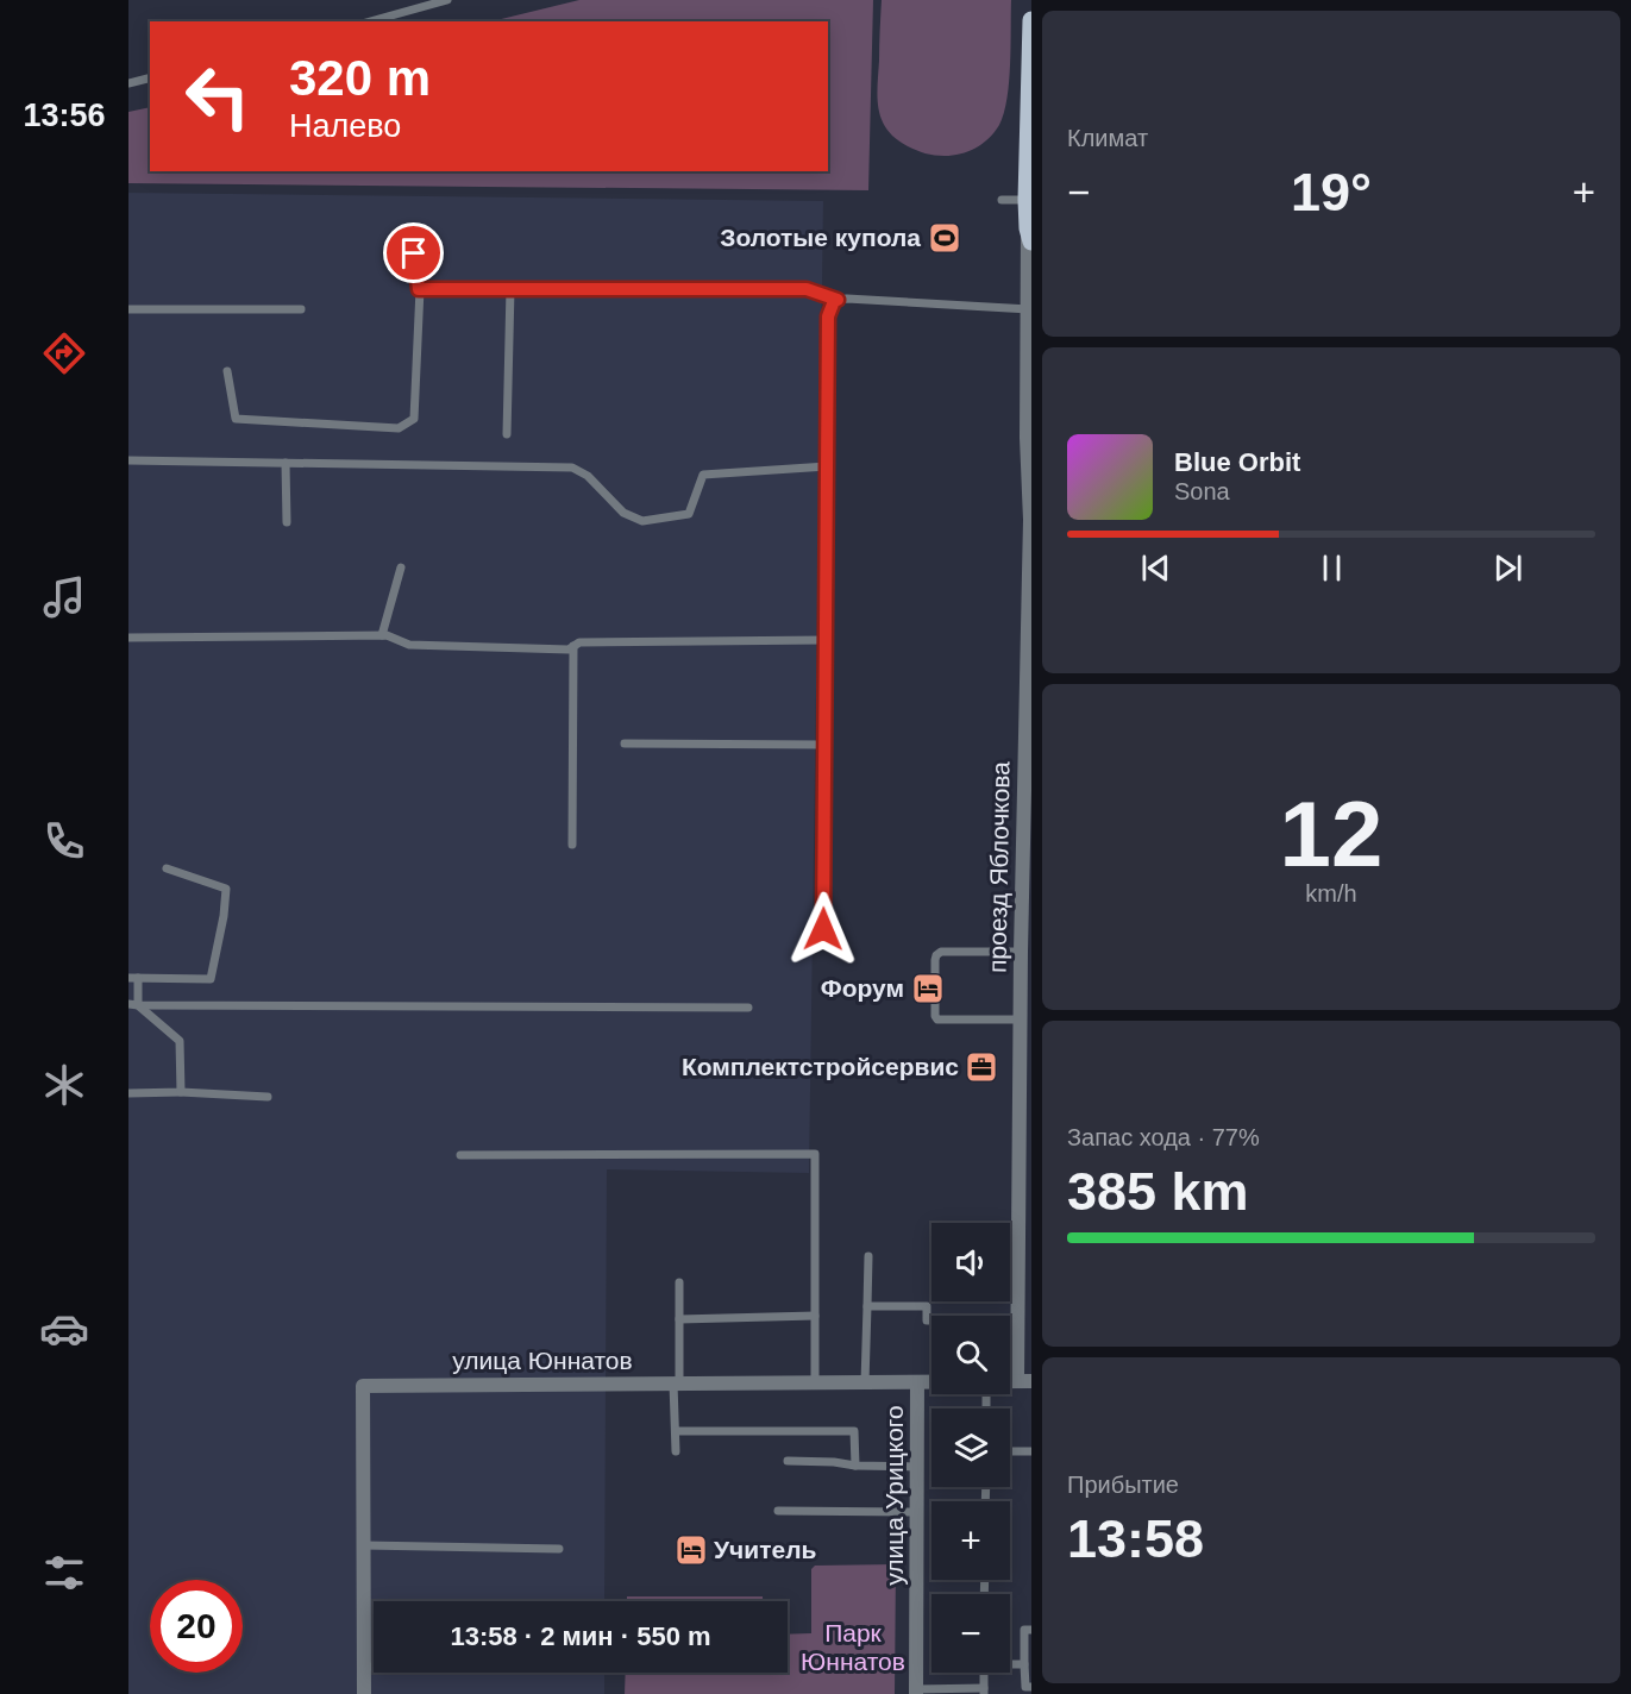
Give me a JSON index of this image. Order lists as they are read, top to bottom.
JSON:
{
  "streets": {
    "main road": ["проезд Яблочкова"],
    "street": ["улица Юннатов", "улица Урицкого"]
  },
  "crossings": [
    ["улица Юннатов", "улица Урицкого"]
  ],
  "parks": ["Парк Юннатов"],
  "places": {
    "sports": ["Золотые купола"],
    "hotel": ["Форум", "Учитель"],
    "office": ["Комплектстройсервис"]
  },
  "page": {
    "tabs": "13:56",
    "tile": [
      "Климат",
      ["12", "km/h"],
      ["Запас хода · 77%", "385 km"],
      ["Прибытие", "13:58"]
    ],
    "turn": ["320 m", "Налево"],
    "heat": ["−", "19°", "+"],
    "song": ["Blue Orbit", "Sona"],
    "map_buttons": ["+", "−"],
    "limit": "20",
    "trip": "13:58 · 2 мин · 550 m"
  }
}
